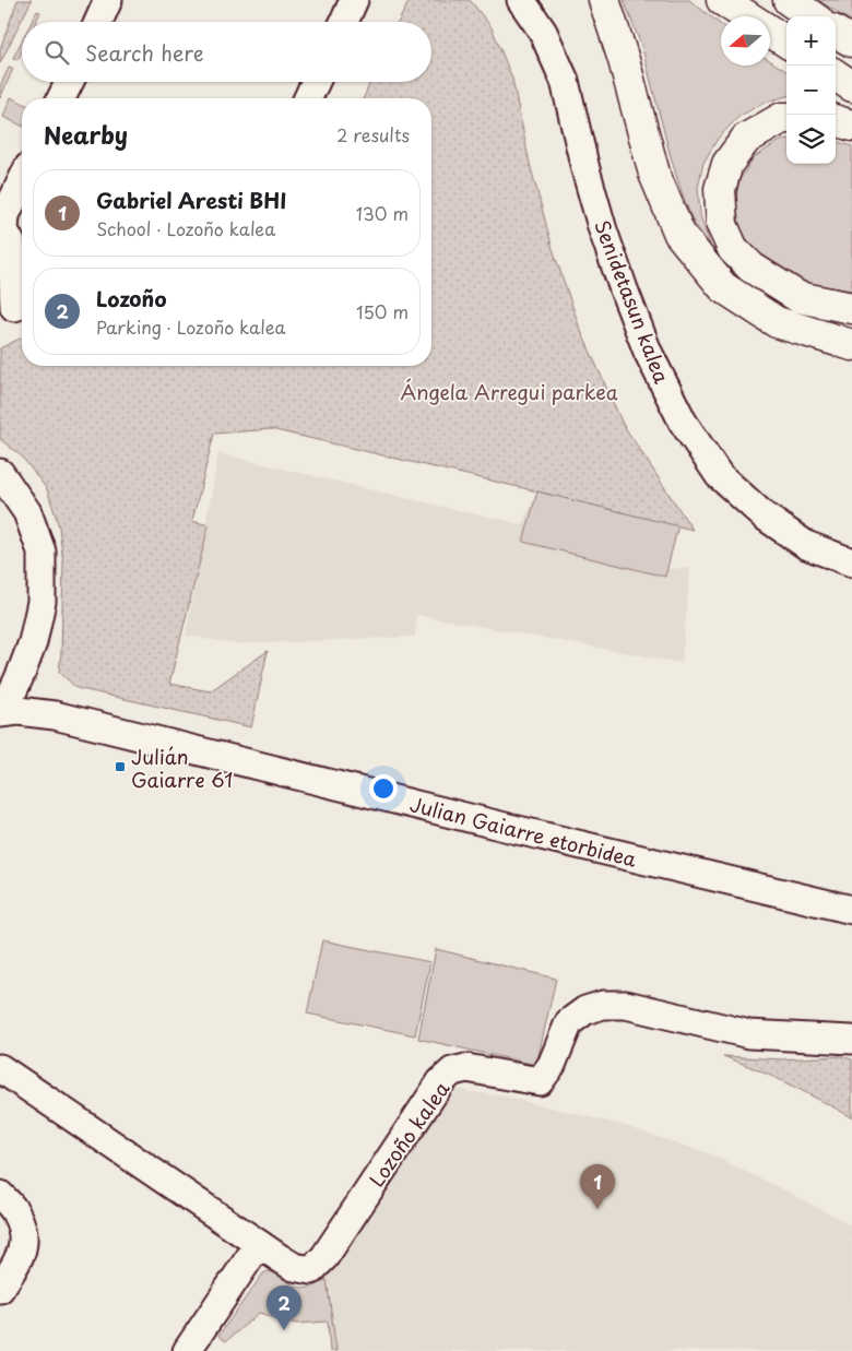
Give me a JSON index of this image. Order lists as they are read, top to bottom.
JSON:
{
  "streets": {
    "street": ["Senidetasun kalea", "Julian Gaiarre etorbidea", "Lozoño kalea"]
  },
  "parks": ["Ángela Arregui parkea"],
  "places": {
    "transit": ["Julián Gaiarre 61"]
  },
  "north": "left",
  "page": {
    "map_buttons": ["+", "−"],
    "search": "Search here",
    "heading": ["Nearby", "2 results"],
    "list": [
      {
        "mark": "1",
        "name": "Gabriel Aresti BHI",
        "note": "School · Lozoño kalea",
        "value": "130 m"
      },
      {
        "mark": "2",
        "name": "Lozoño",
        "note": "Parking · Lozoño kalea",
        "value": "150 m"
      }
    ],
    "pins": ["1", "2"]
  }
}
